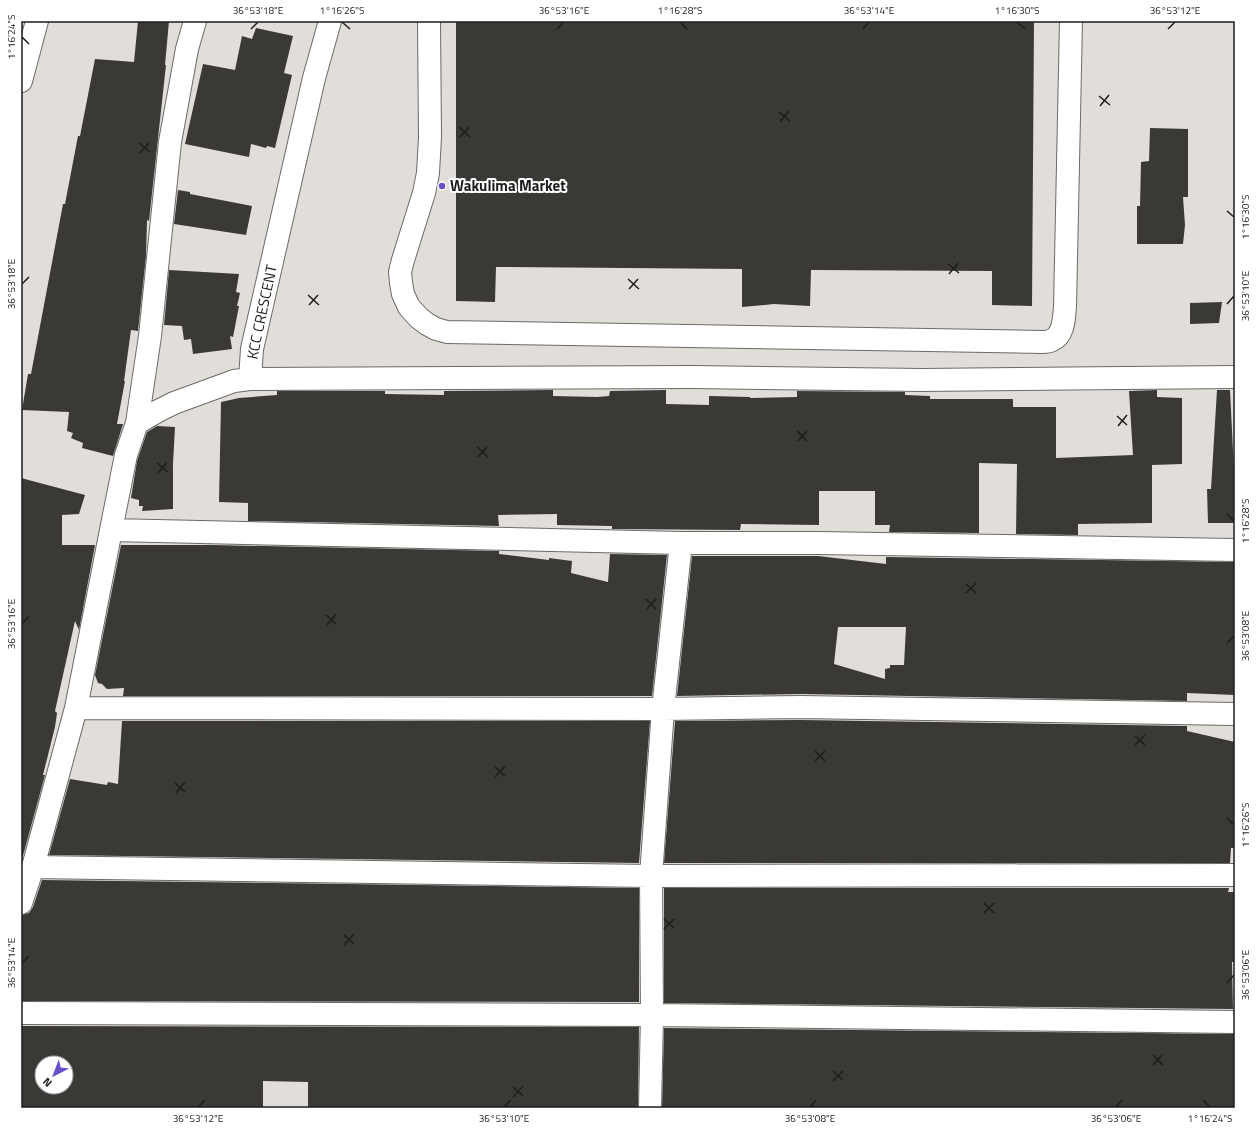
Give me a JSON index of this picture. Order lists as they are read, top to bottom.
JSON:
{
  "streets": {
    "street": ["KCC CRESCENT"]
  },
  "places": ["Wakulima Market"],
  "north": "bottom left",
  "coordinates": [
    "36°53'18\"E",
    "1°16'26\"S",
    "36°53'16\"E",
    "1°16'28\"S",
    "36°53'14\"E",
    "1°16'30\"S",
    "36°53'12\"E",
    "1°16'24\"S",
    "36°53'10\"E",
    "36°53'08\"E",
    "36°53'06\"E"
  ]
}
